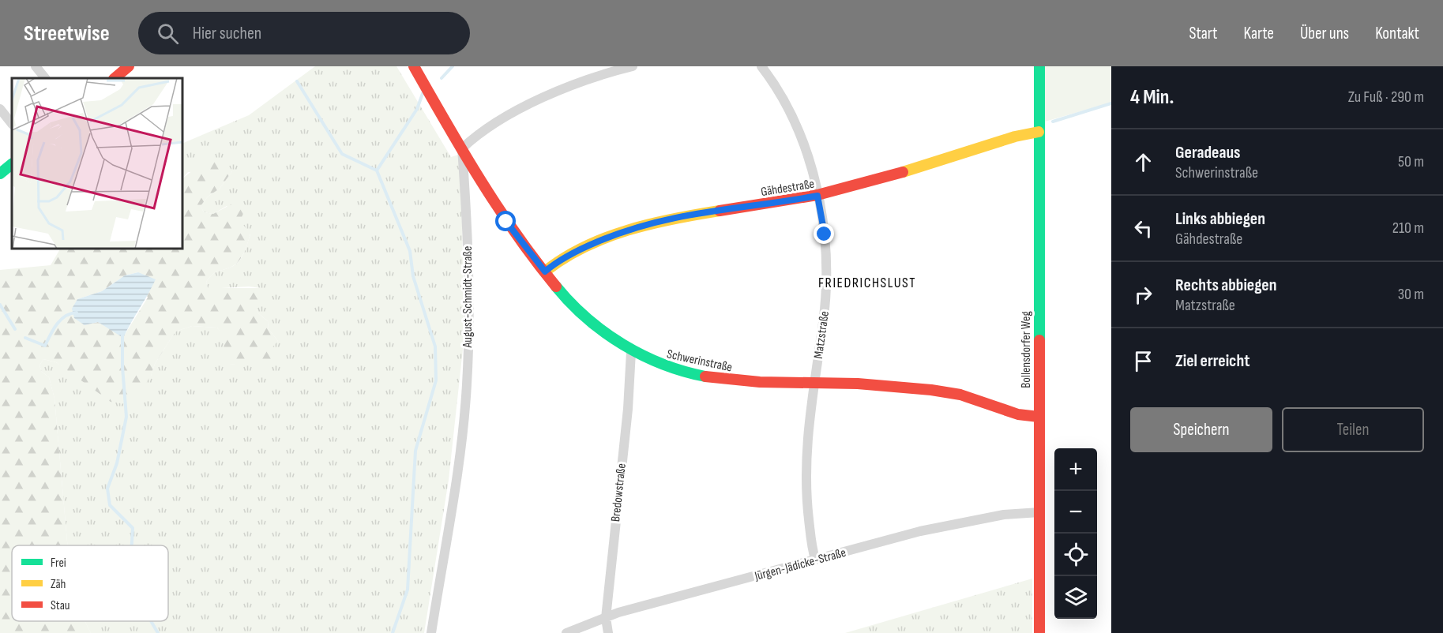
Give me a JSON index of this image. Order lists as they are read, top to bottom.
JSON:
{
  "streets": {
    "street": [
      "Gähdestraße",
      "August-Schmidt-Straße",
      "Matzstraße",
      "Bollensdorfer Weg",
      "Schwerinstraße",
      "Bredowstraße",
      "Jürgen-Jädicke-Straße"
    ]
  },
  "crossings": [
    ["Gähdestraße", "Matzstraße"],
    ["Gähdestraße", "Bollensdorfer Weg"],
    ["Gähdestraße", "Schwerinstraße"],
    ["August-Schmidt-Straße", "Schwerinstraße"],
    ["Matzstraße", "Schwerinstraße"],
    ["Matzstraße", "Jürgen-Jädicke-Straße"],
    ["Bollensdorfer Weg", "Schwerinstraße"],
    ["Bollensdorfer Weg", "Jürgen-Jädicke-Straße"],
    ["Schwerinstraße", "Bredowstraße"],
    ["Bredowstraße", "Jürgen-Jädicke-Straße"]
  ],
  "districts": ["FRIEDRICHSLUST"],
  "legend": ["Frei", "Zäh", "Stau"],
  "page": {
    "header": "Streetwise",
    "search": "Hier suchen",
    "nav": [
      "Start",
      "Karte",
      "Über uns",
      "Kontakt"
    ],
    "heading": ["4 Min.", "Zu Fuß · 290 m"],
    "list": [
      ["Geradeaus", "Schwerinstraße", "50 m"],
      ["Links abbiegen", "Gähdestraße", "210 m"],
      ["Rechts abbiegen", "Matzstraße", "30 m"],
      "Ziel erreicht"
    ],
    "buttons": ["Speichern", "Teilen"],
    "map_buttons": ["+", "−"]
  }
}
